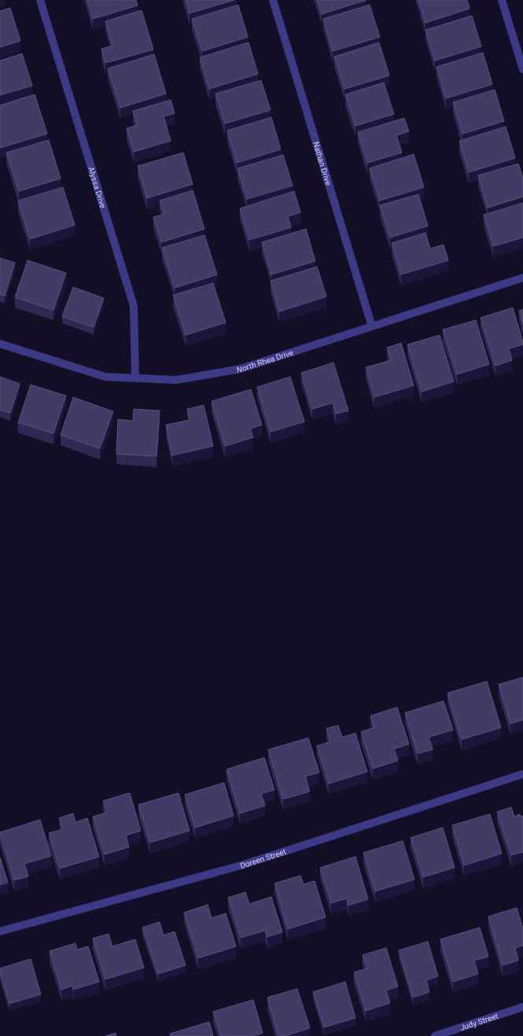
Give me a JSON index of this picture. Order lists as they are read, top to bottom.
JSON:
{
  "streets": {
    "street": [
      "Nathan Drive",
      "Alyssa Drive",
      "North Rhea Drive",
      "Doreen Street",
      "Judy Street"
    ]
  },
  "crossings": [
    ["Nathan Drive", "North Rhea Drive"],
    ["Alyssa Drive", "North Rhea Drive"]
  ]
}
